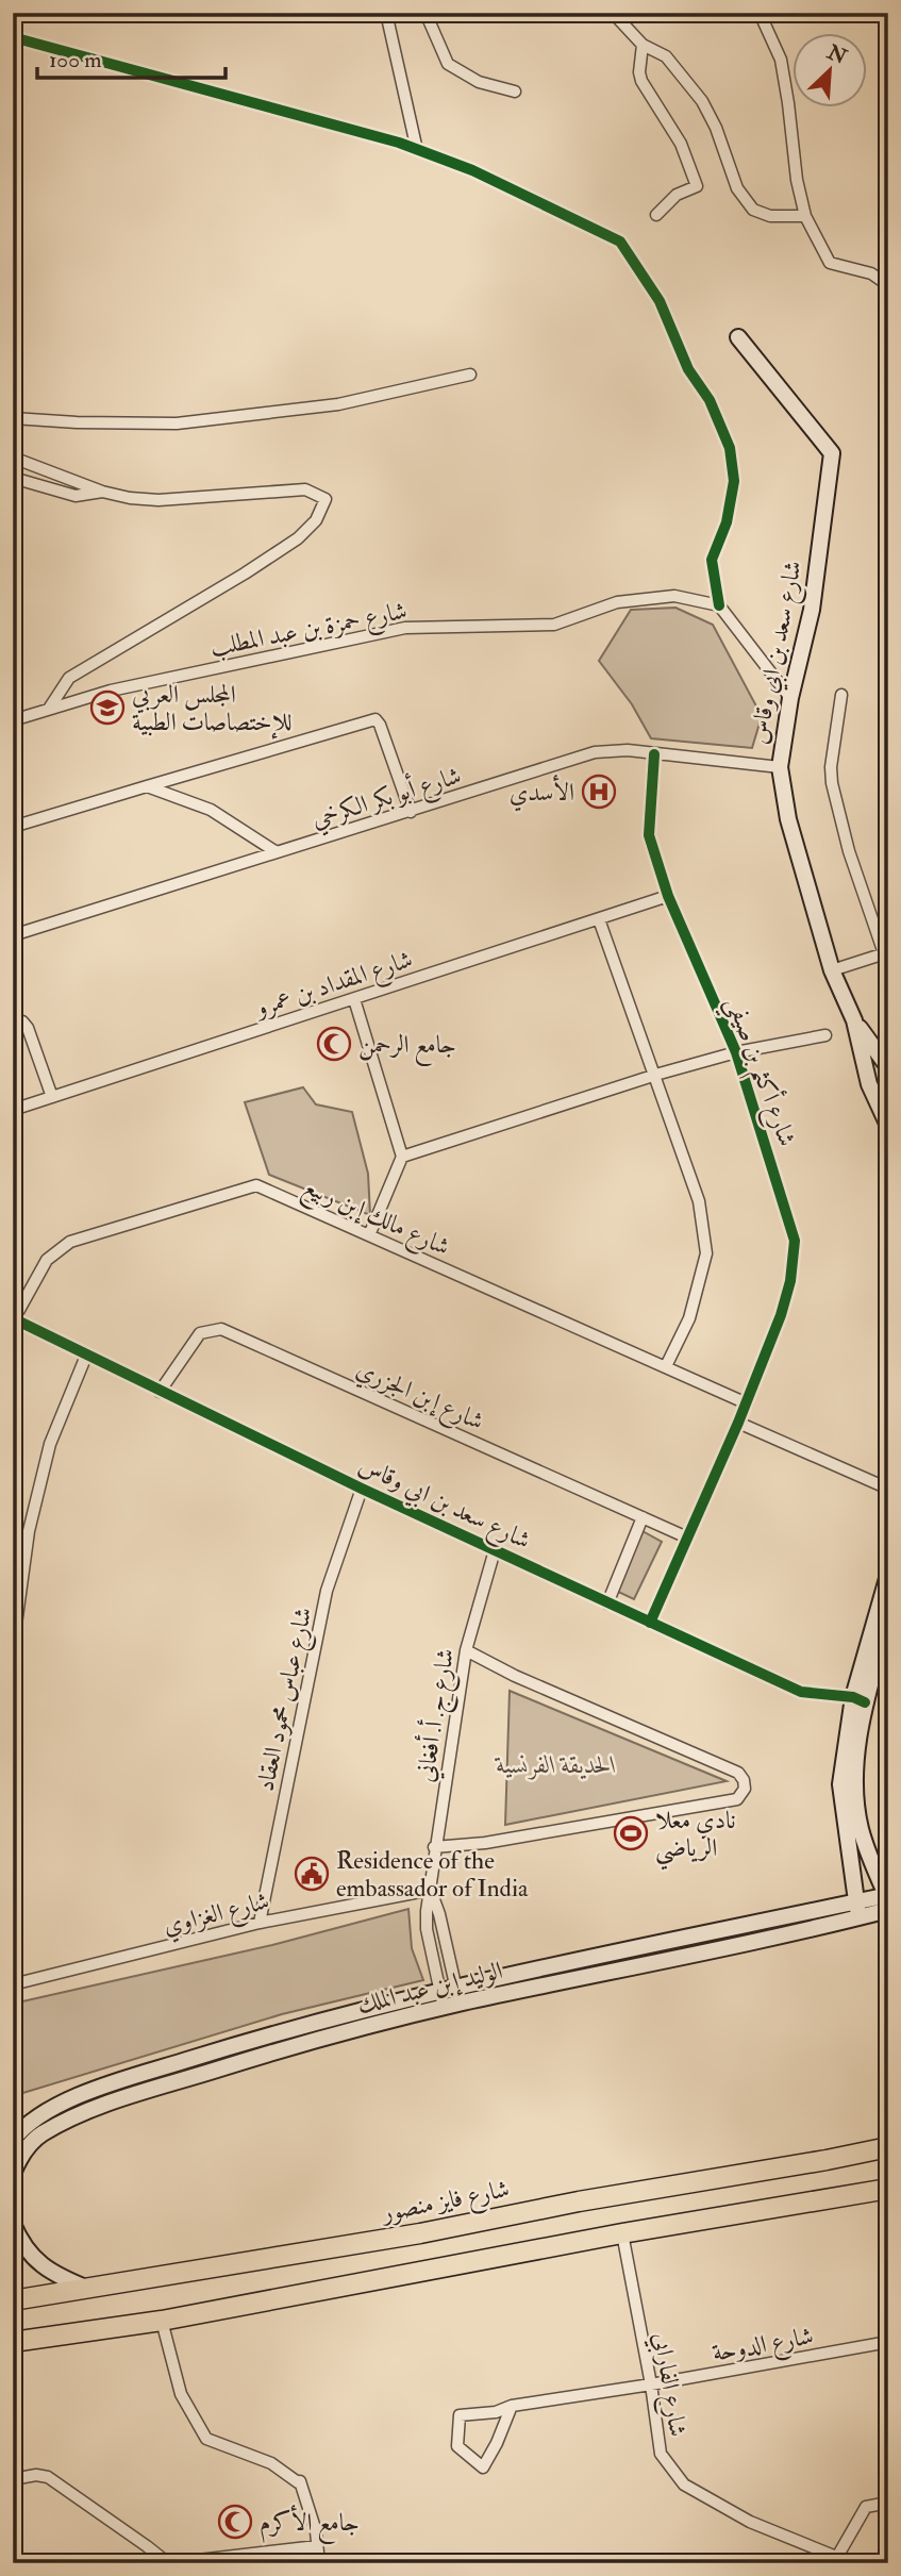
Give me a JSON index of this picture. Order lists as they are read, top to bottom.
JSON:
{
  "streets": {
    "highway": ["شارع فايز منصور"],
    "main road": ["شارع سعد بن ابي وقاس", "الوليد إبن عبد الملك"],
    "street": [
      "شارع حمزة بن عبد المطلب",
      "شارع أبو بكر الكرخي",
      "شارع المقداد بن عمرو",
      "شارع أكثم بن صيفي",
      "شارع مالك إبن ربيع",
      "شارع إبن الجزري",
      "شارع عباس محمود العقاد",
      "شارع ج. أ. أفغاني",
      "شارع الغزاوي",
      "شارع الدوحة",
      "شارع الفارابي"
    ]
  },
  "crossings": [
    ["شارع سعد بن ابي وقاس", "شارع أبو بكر الكرخي"],
    ["شارع سعد بن ابي وقاس", "شارع أكثم بن صيفي"],
    ["شارع سعد بن ابي وقاس", "شارع مالك إبن ربيع"],
    ["شارع سعد بن ابي وقاس", "شارع إبن الجزري"],
    ["شارع سعد بن ابي وقاس", "شارع عباس محمود العقاد"],
    ["شارع سعد بن ابي وقاس", "شارع ج. أ. أفغاني"],
    ["شارع أبو بكر الكرخي", "شارع أكثم بن صيفي"],
    ["شارع المقداد بن عمرو", "شارع أكثم بن صيفي"],
    ["شارع أكثم بن صيفي", "شارع مالك إبن ربيع"],
    ["شارع أكثم بن صيفي", "شارع إبن الجزري"],
    ["شارع عباس محمود العقاد", "شارع الغزاوي"],
    ["شارع ج. أ. أفغاني", "شارع الغزاوي"],
    ["شارع ج. أ. أفغاني", "الوليد إبن عبد الملك"],
    ["شارع الدوحة", "شارع الفارابي"]
  ],
  "parks": ["الحديقة الفرنسية"],
  "places": {
    "school or university": ["المجلس العربي للإختصاصات الطبية"],
    "hospital": ["الأسدي"],
    "mosque": ["جامع الرحمن", "جامع الأكرم"],
    "sports": ["نادي معلا الرياضي"],
    "public building": ["Residence of the embassador of India"]
  },
  "scale_bar": "100 m",
  "north": "top right"
}
